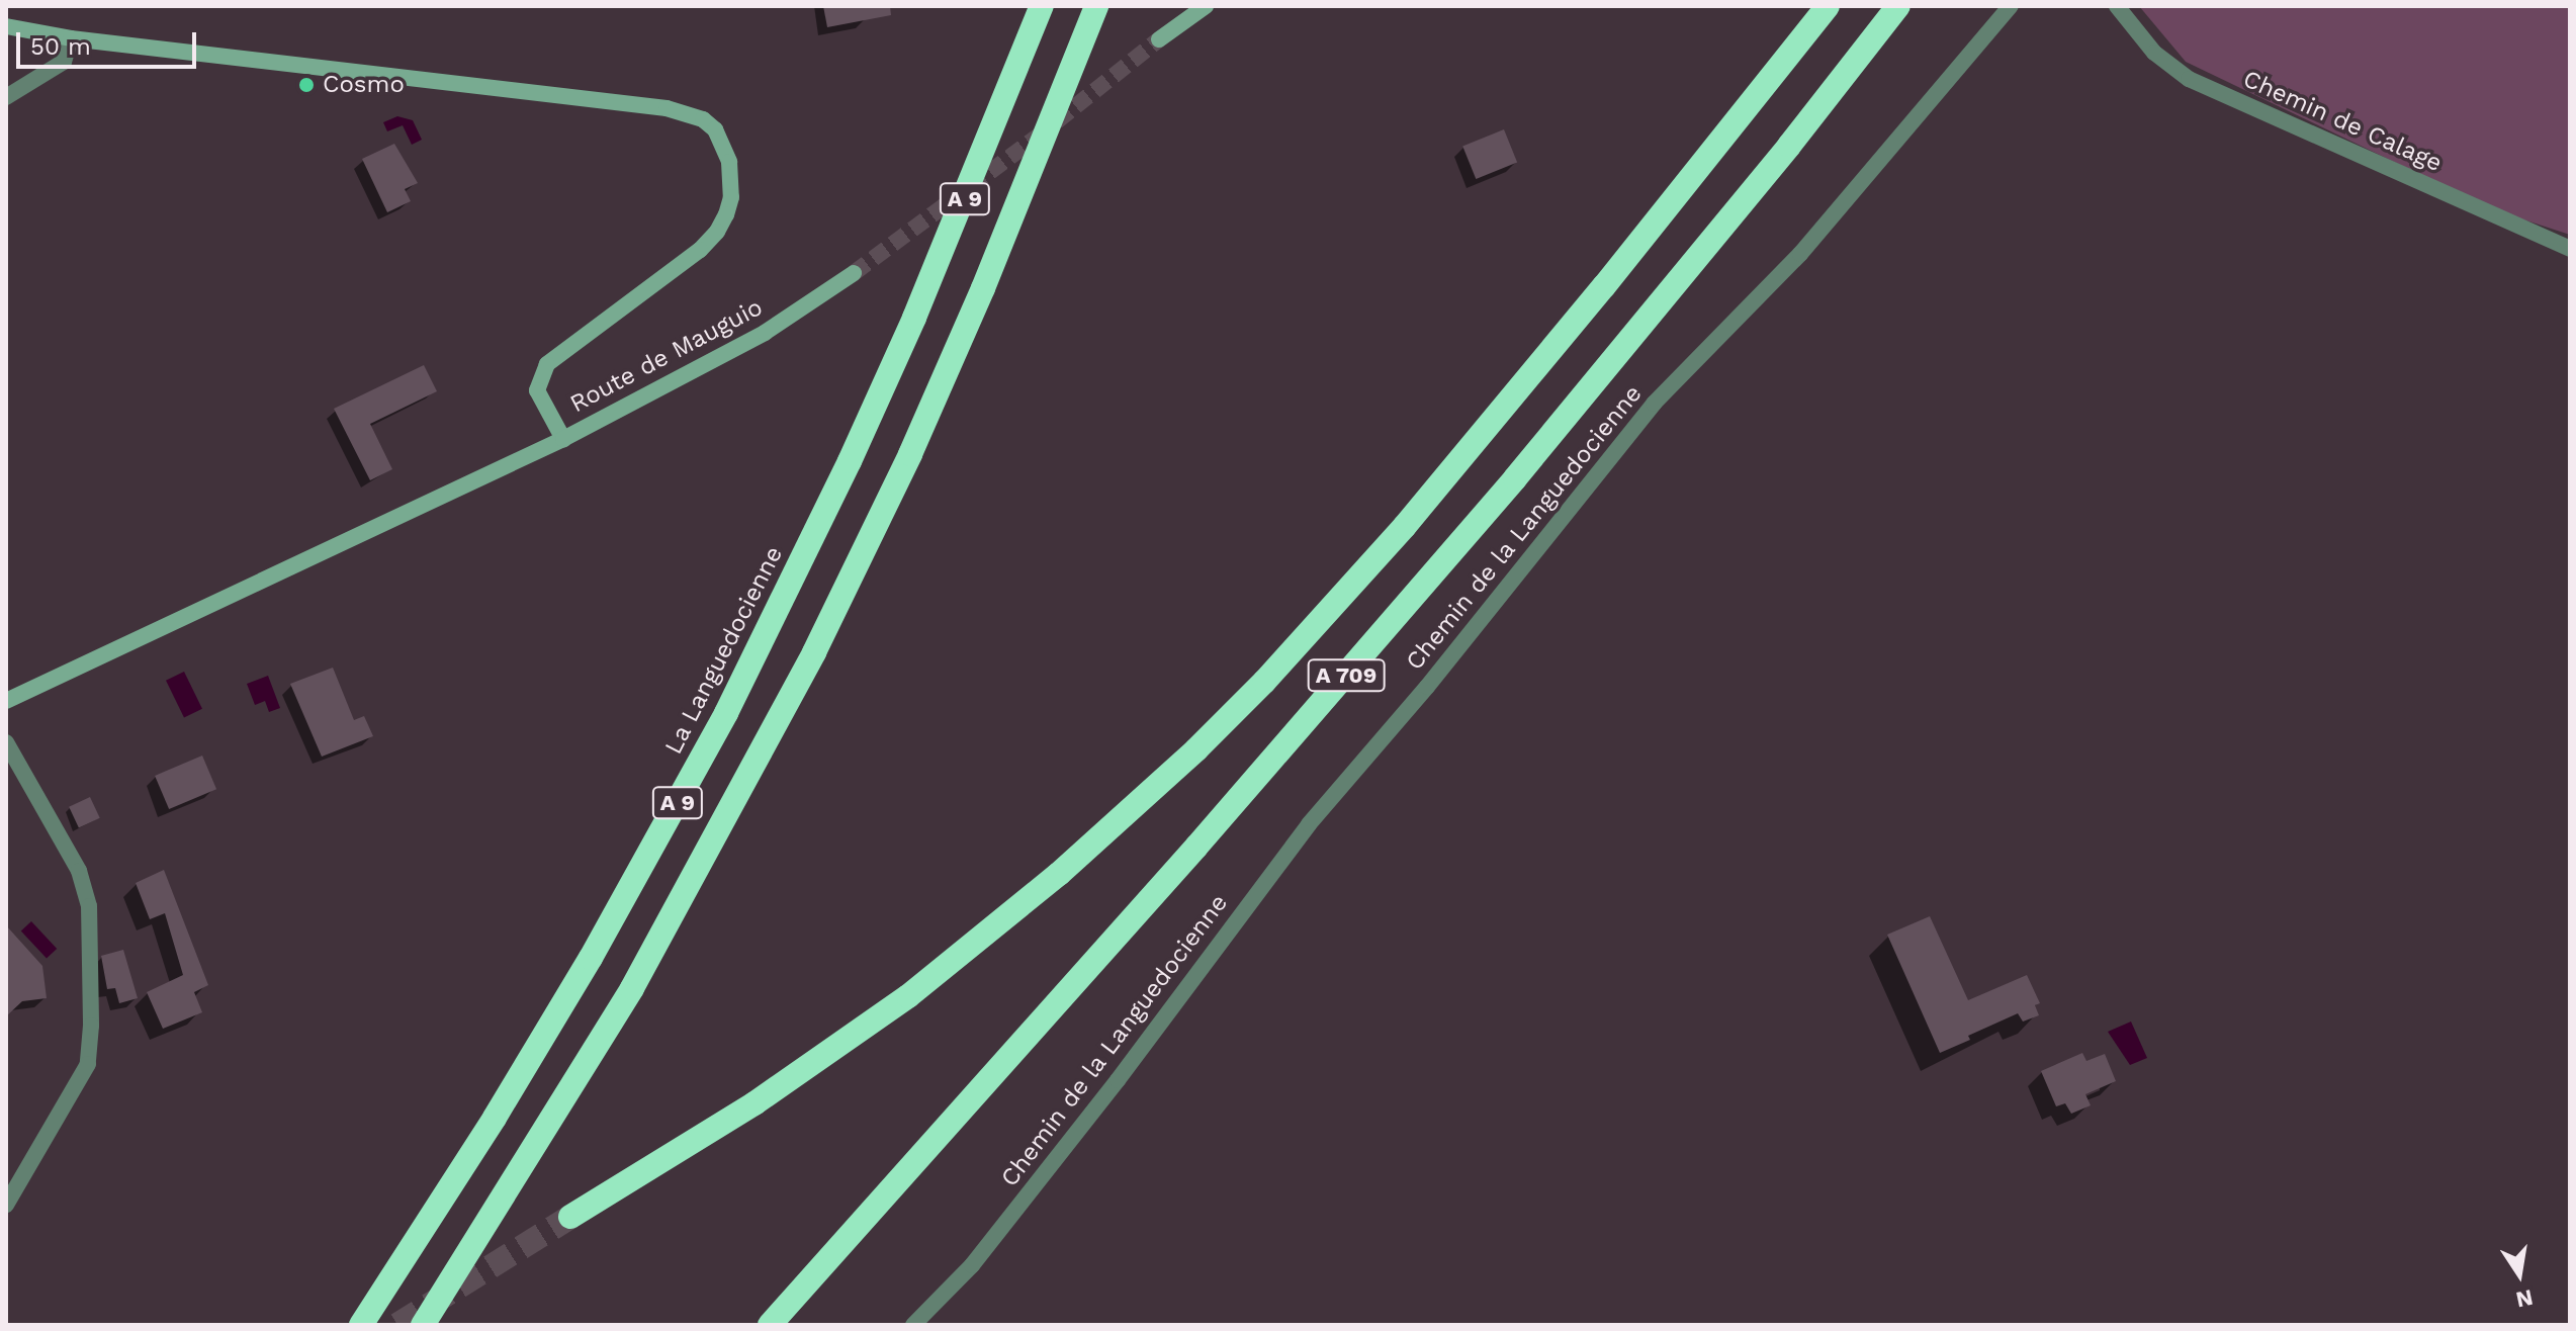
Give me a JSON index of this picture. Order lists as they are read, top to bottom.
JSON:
{
  "streets": {
    "highway": ["A 9", "La Languedocienne", "A 709"],
    "street": ["Chemin de Calage", "Route de Mauguio", "Chemin de la Languedocienne"]
  },
  "places": ["Cosmo"],
  "scale_bar": "50 m",
  "north": "bottom"
}
